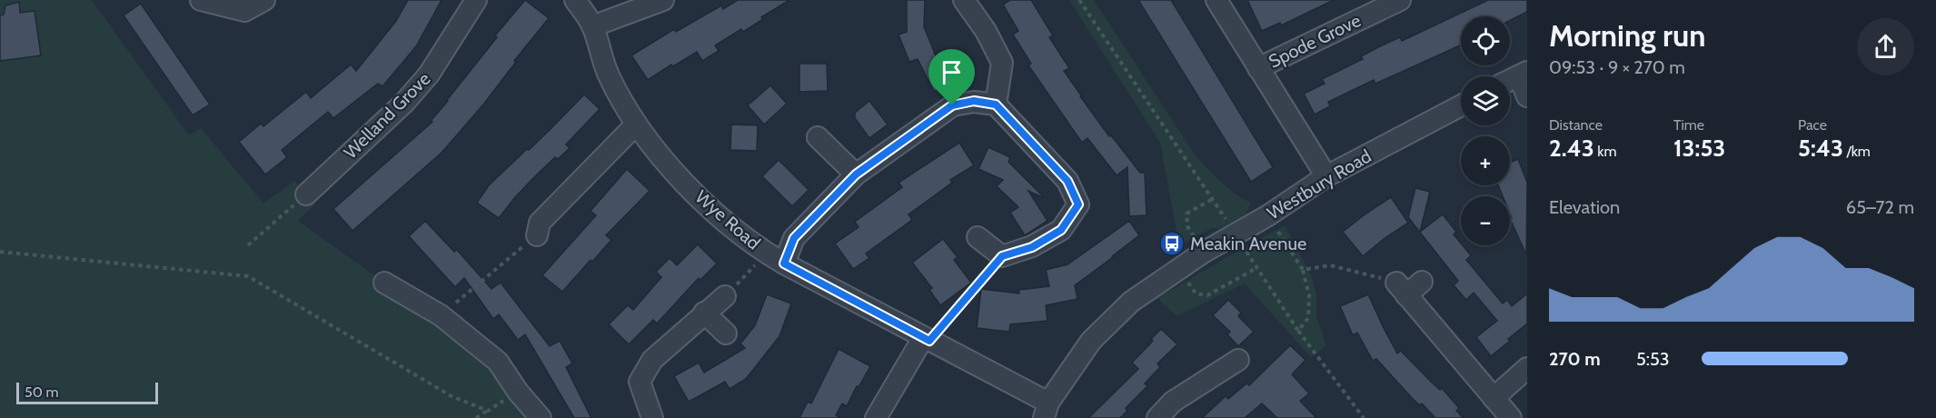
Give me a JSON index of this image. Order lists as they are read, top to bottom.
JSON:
{
  "streets": {
    "street": [
      "Spode Grove",
      "Welland Grove",
      "Westbury Road",
      "Wye Road"
    ]
  },
  "crossings": [
    ["Westbury Road", "Wye Road"]
  ],
  "places": {
    "bus stop": ["Meakin Avenue"]
  },
  "scale_bar": "50 m",
  "page": {
    "heading": ["Morning run", "09:53 · 9 × 270 m"],
    "map_buttons": ["+", "−"],
    "stats": [
      ["Distance", "2.43 km"],
      ["Time", "13:53"],
      ["Pace", "5:43 /km"]
    ],
    "chart": ["Elevation", "65–72 m"],
    "list": [
      {
        "name": "270 m",
        "note": "5:53"
      }
    ],
    "scale": "50 m"
  }
}
